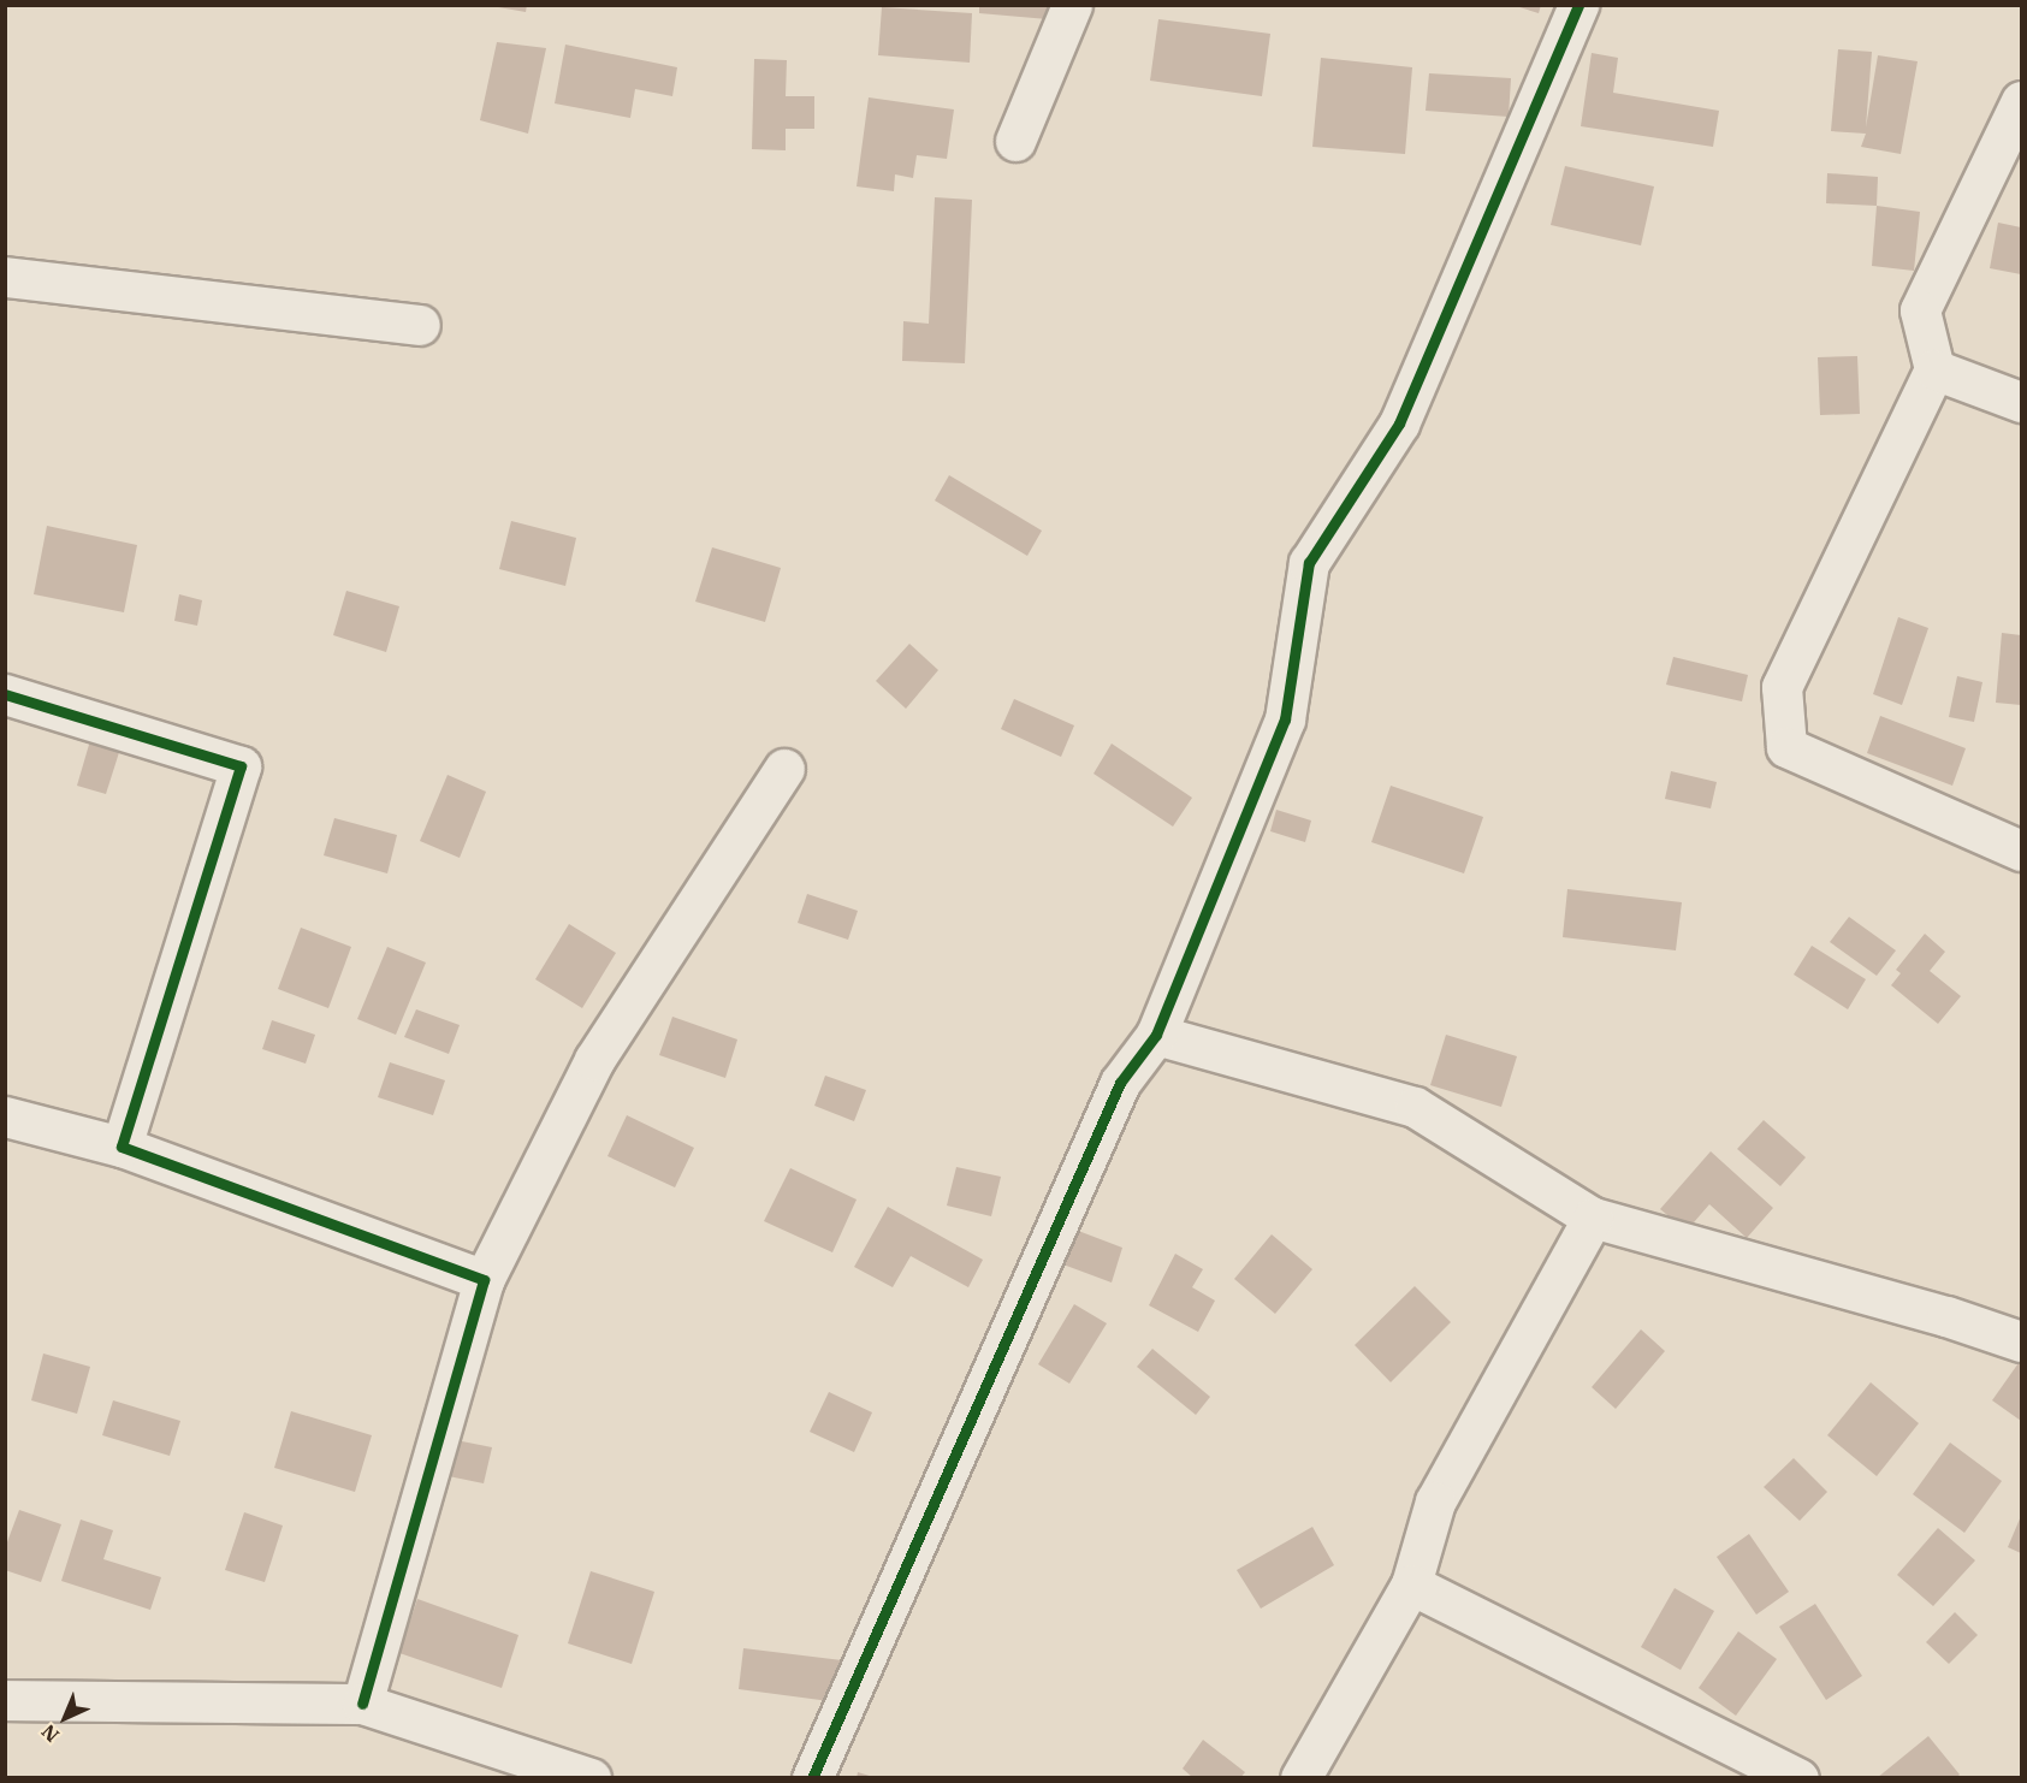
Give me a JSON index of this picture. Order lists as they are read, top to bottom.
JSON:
{
  "north": "bottom left"
}
